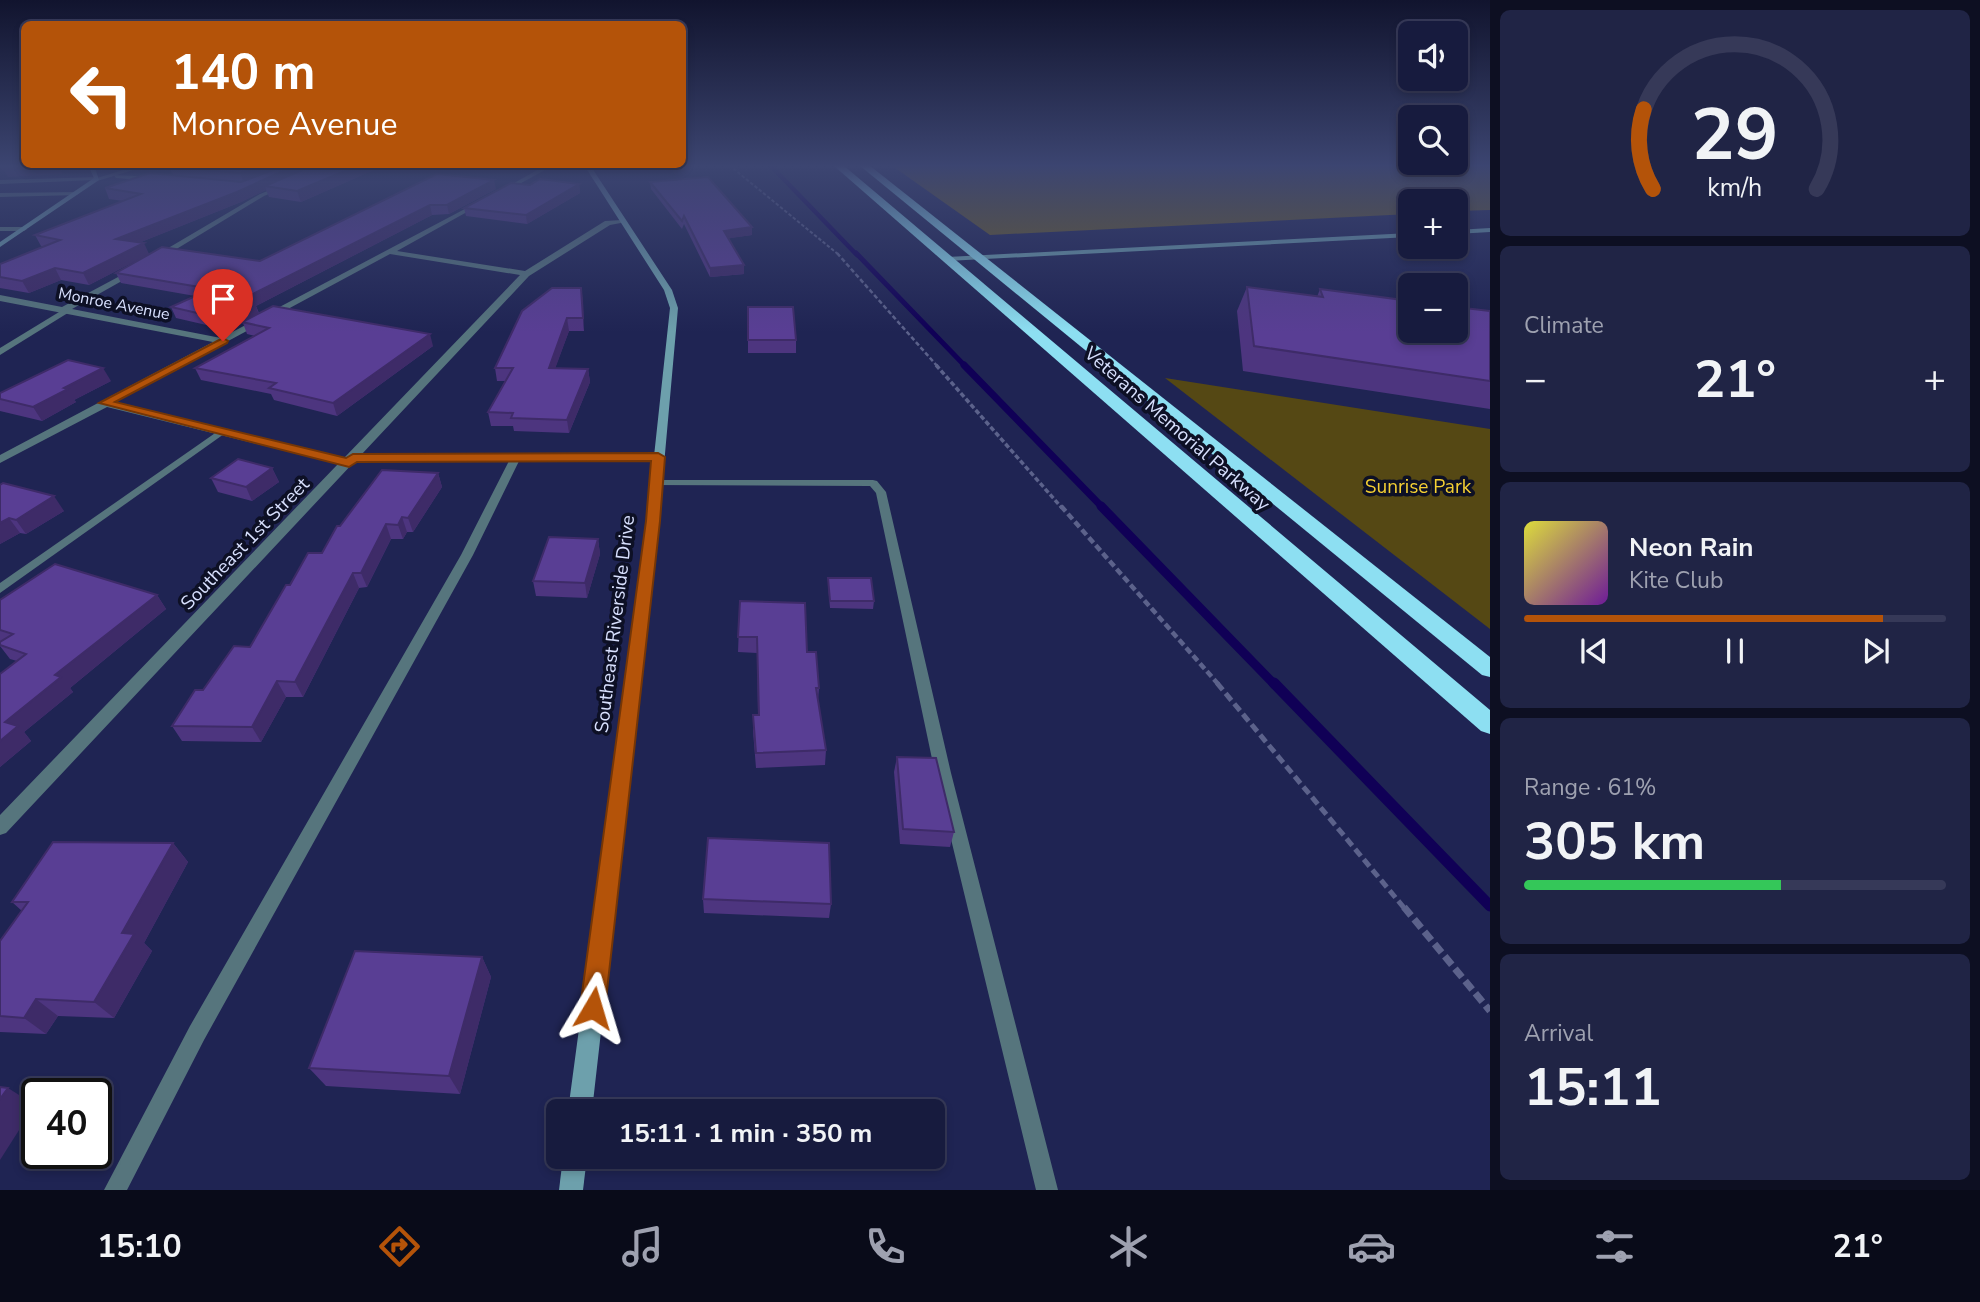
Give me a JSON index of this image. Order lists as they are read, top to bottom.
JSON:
{
  "streets": {
    "highway": ["Veterans Memorial Parkway"],
    "street": ["Monroe Avenue", "Southeast 1st Street", "Southeast Riverside Drive"]
  },
  "crossings": [
    ["Southeast 1st Street", "Southeast Riverside Drive"]
  ],
  "parks": ["Sunrise Park"],
  "page": {
    "map_buttons": ["+", "−"],
    "turn": ["140 m", "Monroe Avenue"],
    "tile": [
      "Climate",
      ["Range · 61%", "305 km"],
      ["Arrival", "15:11"]
    ],
    "heat": ["−", "21°", "+"],
    "song": ["Neon Rain", "Kite Club"],
    "limit": "40",
    "trip": "15:11 · 1 min · 350 m",
    "tabs": ["15:10", "21°"],
    "gauge": ["29", "km/h"]
  }
}
